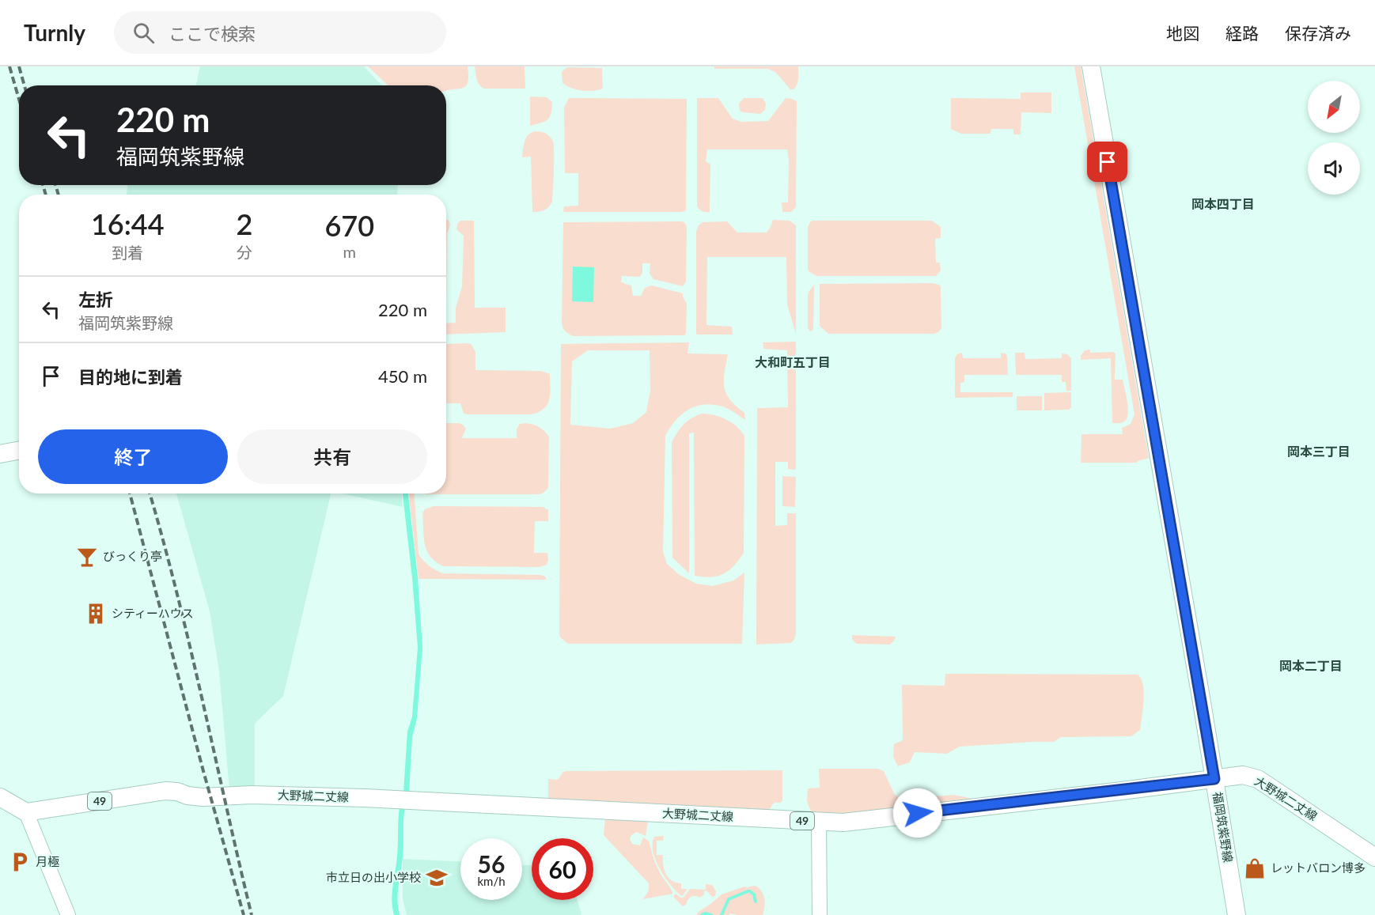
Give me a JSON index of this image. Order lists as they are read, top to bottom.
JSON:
{
  "streets": {
    "main road": ["大野城二丈線", "49", "福岡筑紫野線"]
  },
  "crossings": [
    ["大野城二丈線", "福岡筑紫野線"]
  ],
  "districts": [
    "岡本四丁目",
    "大和町五丁目",
    "岡本三丁目",
    "岡本二丁目"
  ],
  "places": {
    "bar": ["びっくり亭"],
    "building": ["シティーハウス"],
    "parking": ["月極"],
    "shop": ["レットバロン博多"],
    "school or university": ["市立日の出小学校"]
  },
  "north": "bottom left",
  "page": {
    "header": "Turnly",
    "search": "ここで検索",
    "nav": ["地図", "経路", "保存済み"],
    "turn": ["220 m", "福岡筑紫野線"],
    "eta": [
      "16:44",
      "到着",
      "2",
      "分",
      "670",
      "m"
    ],
    "list": [
      {
        "name": "左折",
        "note": "福岡筑紫野線",
        "value": "220 m"
      },
      {
        "name": "目的地に到着",
        "value": "450 m"
      }
    ],
    "buttons": ["終了", "共有"],
    "speed": "56 km/h",
    "limit": "60"
  }
}
